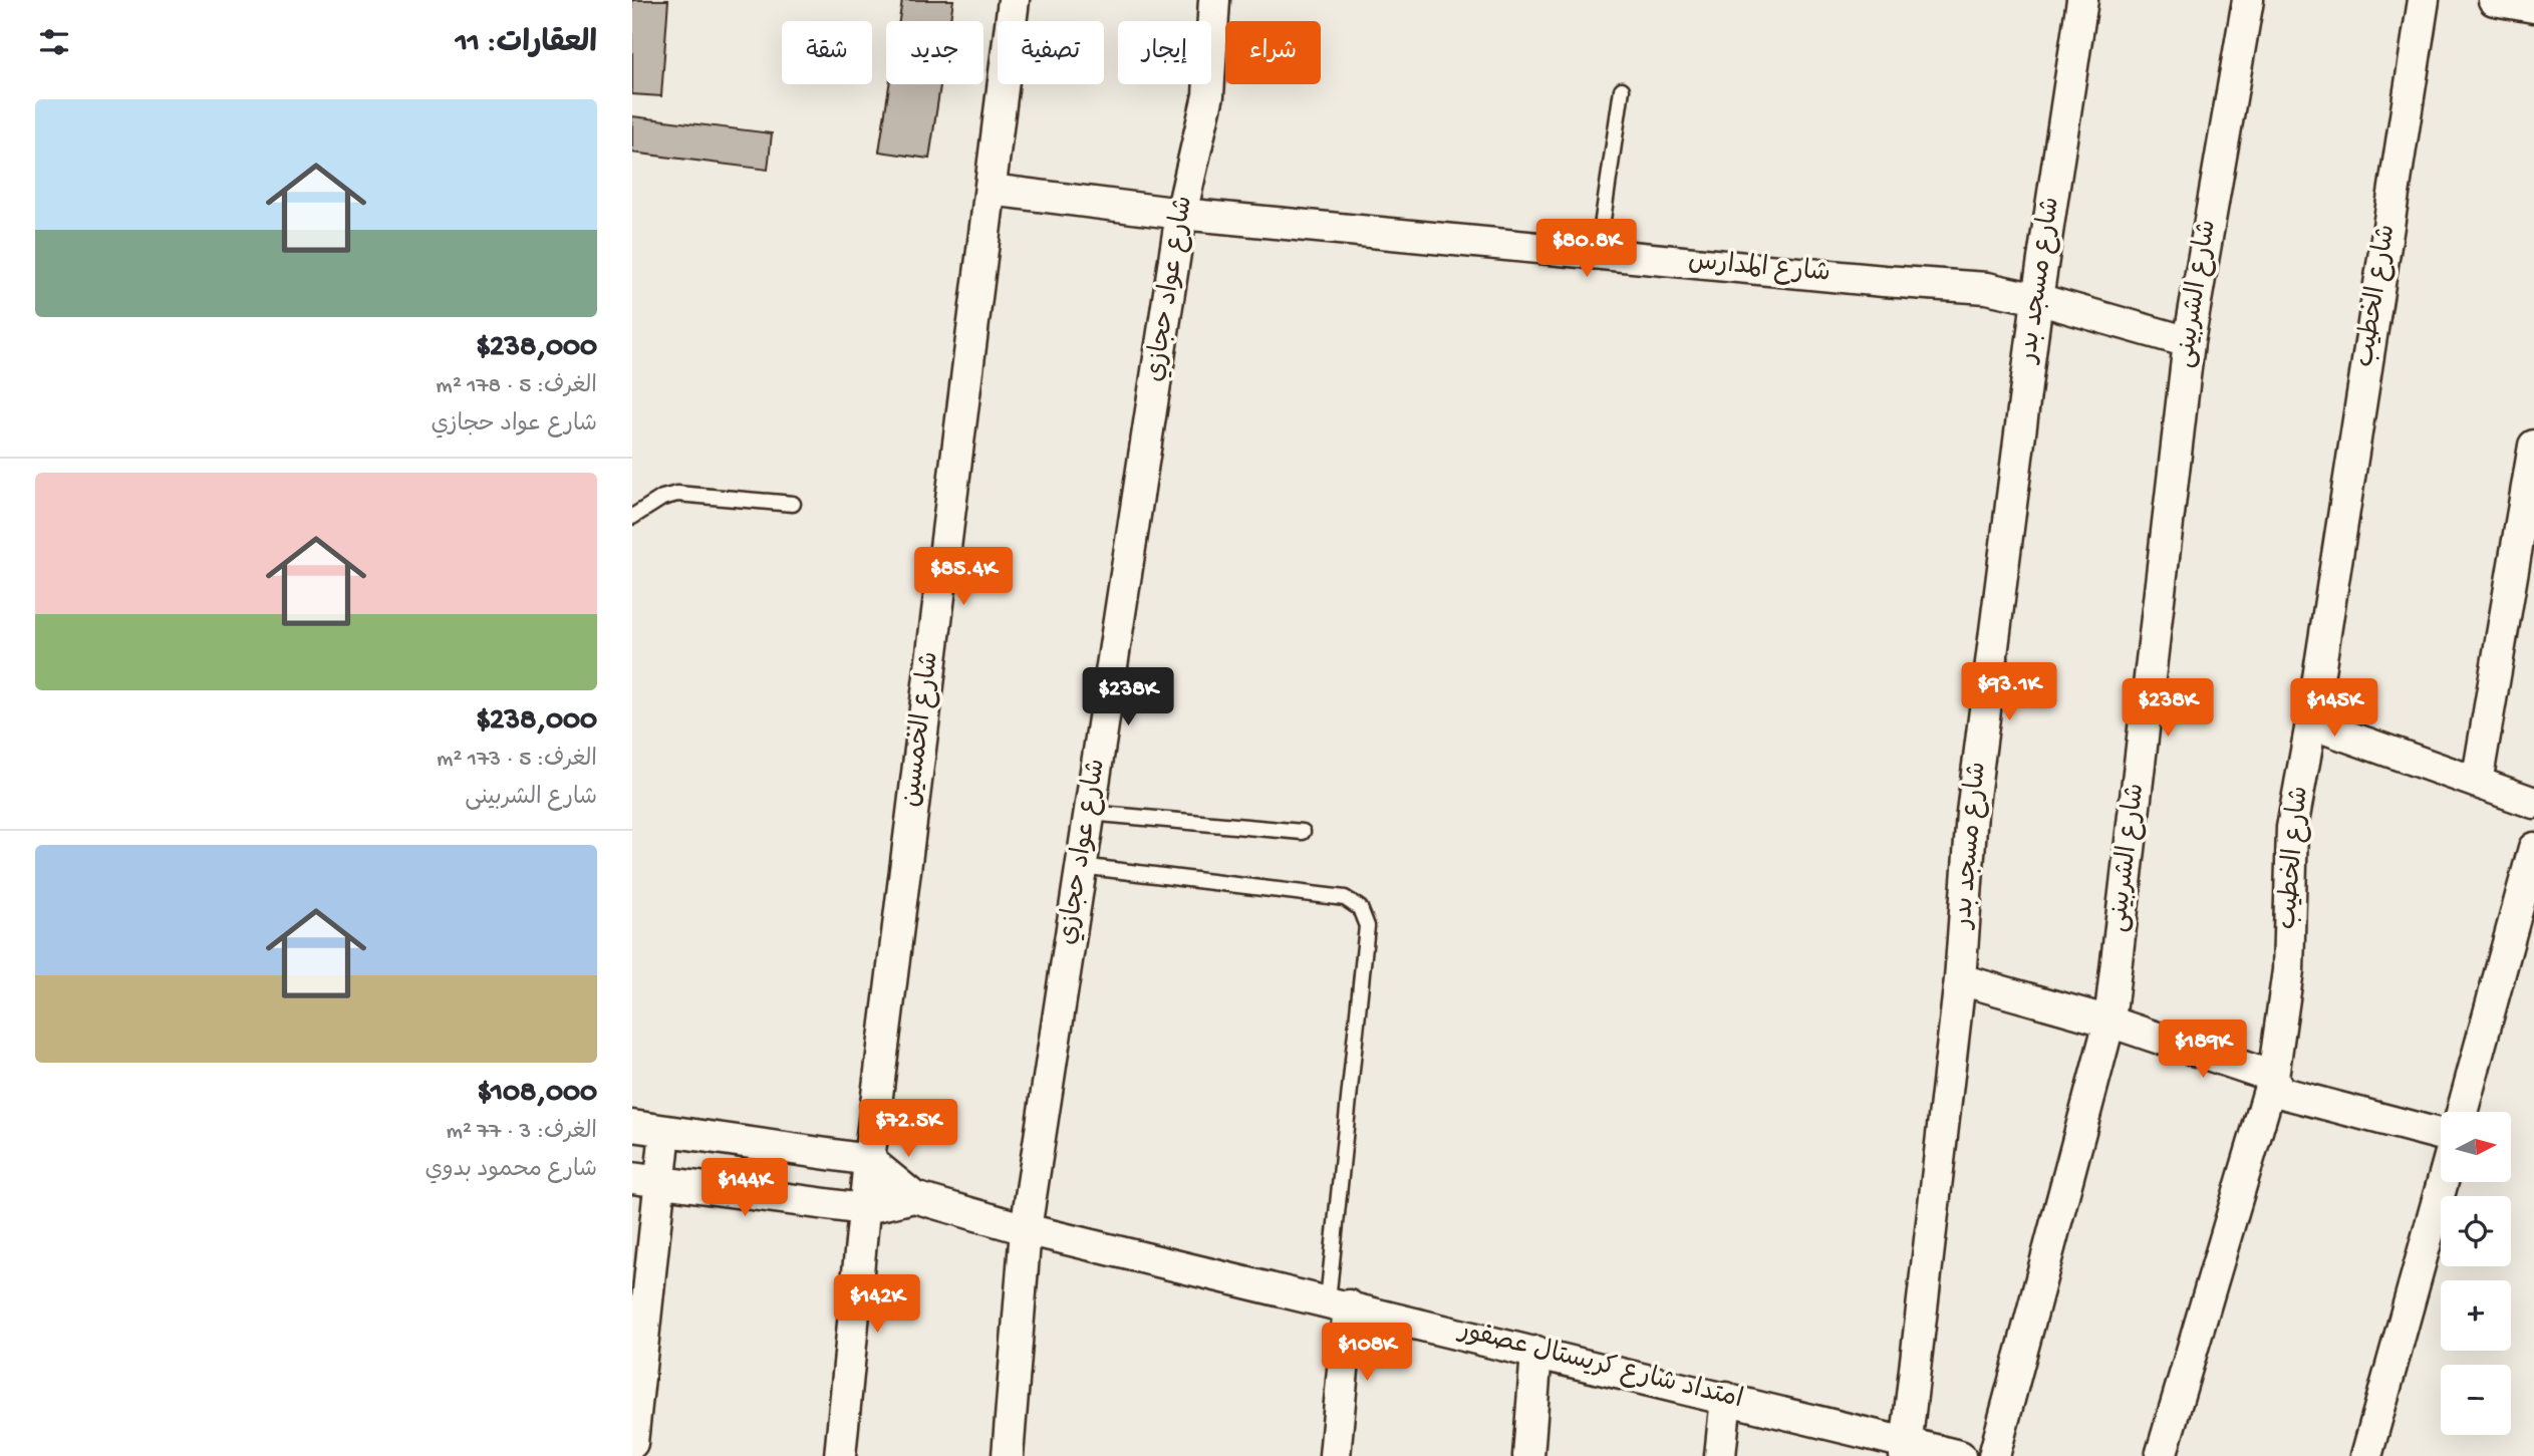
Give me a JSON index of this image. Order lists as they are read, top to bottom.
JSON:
{
  "streets": {
    "street": [
      "شارع المدارس",
      "شارع مسجد بدر",
      "شارع عواد حجازي",
      "شارع الشربينى",
      "شارع الخطيب",
      "شارع الخمسين",
      "امتداد شارع كريستال عصفور"
    ]
  },
  "crossings": [
    ["شارع المدارس", "شارع مسجد بدر"],
    ["شارع المدارس", "شارع عواد حجازي"],
    ["شارع المدارس", "شارع الشربينى"],
    ["شارع المدارس", "شارع الخمسين"],
    ["شارع مسجد بدر", "امتداد شارع كريستال عصفور"],
    ["شارع عواد حجازي", "امتداد شارع كريستال عصفور"],
    ["شارع الخمسين", "امتداد شارع كريستال عصفور"]
  ],
  "north": "right",
  "page": {
    "heading": "العقارات: 11",
    "chip": [
      "شراء",
      "إيجار",
      "تصفية",
      "جديد",
      "شقة"
    ],
    "list": [
      {
        "name": "$238,000",
        "note": "الغرف: 5 · 178 m² · شارع عواد حجازي"
      },
      {
        "name": "$238,000",
        "note": "الغرف: 5 · 173 m² · شارع الشربينى"
      },
      {
        "name": "$108,000",
        "note": "الغرف: 3 · 77 m² · شارع محمود بدوي"
      }
    ],
    "price": [
      "$80.8K",
      "$85.4K",
      "$93.1K",
      "$238K",
      "$238K",
      "$145K",
      "$189K",
      "$72.5K",
      "$144K",
      "$142K",
      "$108K"
    ],
    "map_buttons": ["+", "−"]
  }
}
